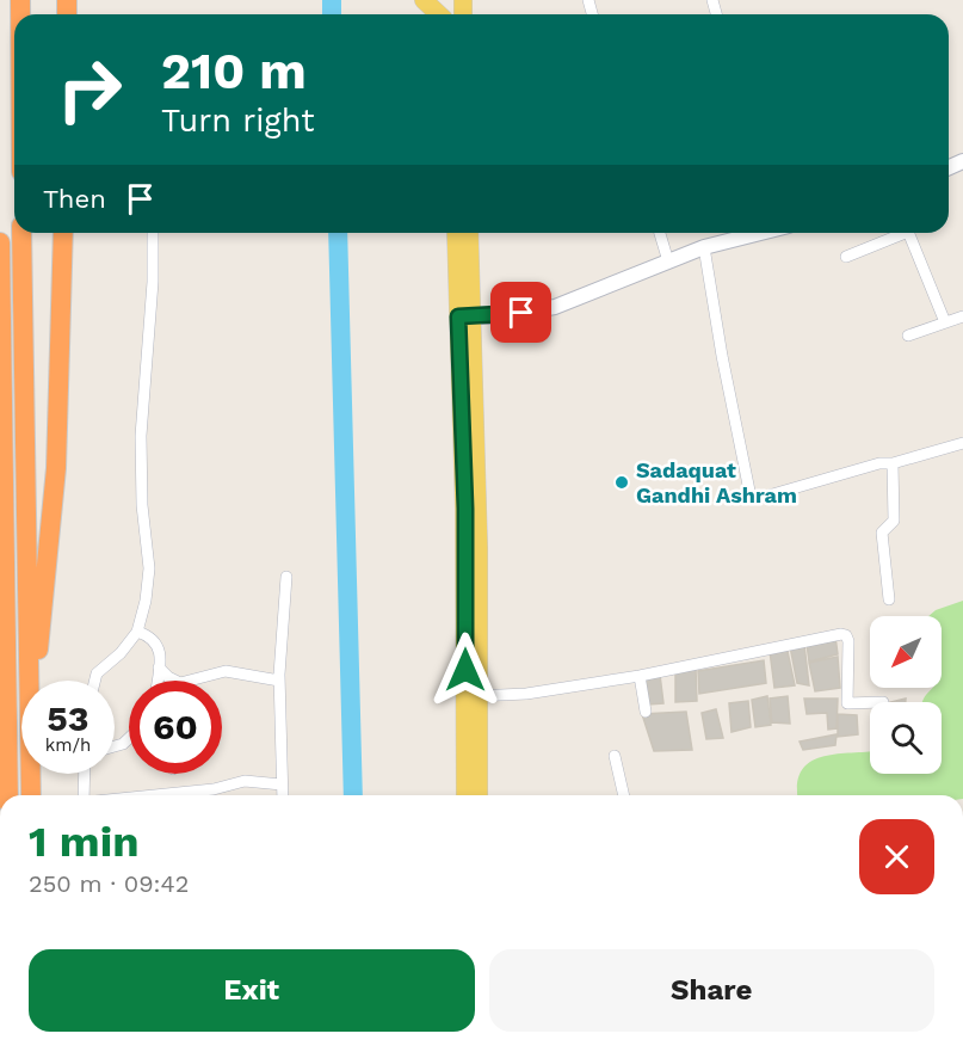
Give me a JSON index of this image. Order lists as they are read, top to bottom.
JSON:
{
  "places": ["Sadaquat Gandhi Ashram"],
  "north": "bottom left",
  "page": {
    "turn": ["210 m", "Turn right"],
    "then": "Then",
    "speed": "53 km/h",
    "limit": "60",
    "heading": ["1 min", "250 m · 09:42"],
    "buttons": ["Exit", "Share"]
  }
}
